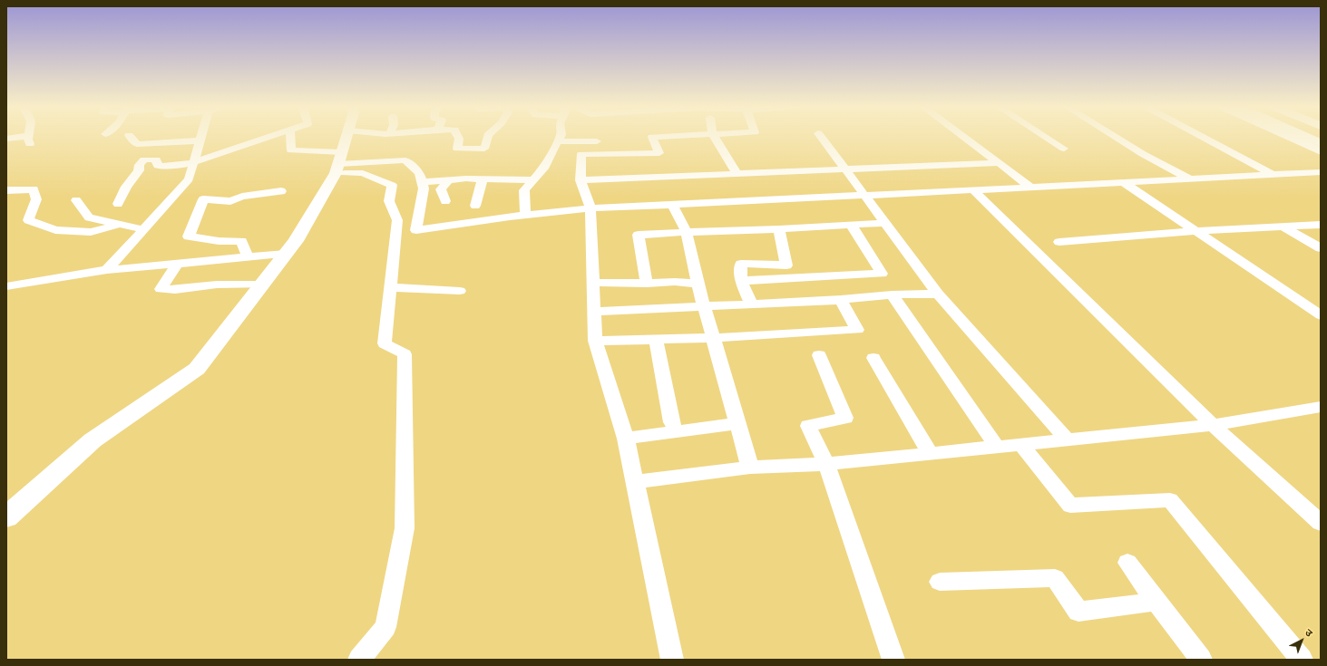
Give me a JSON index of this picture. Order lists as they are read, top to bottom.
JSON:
{
  "north": "top right"
}
